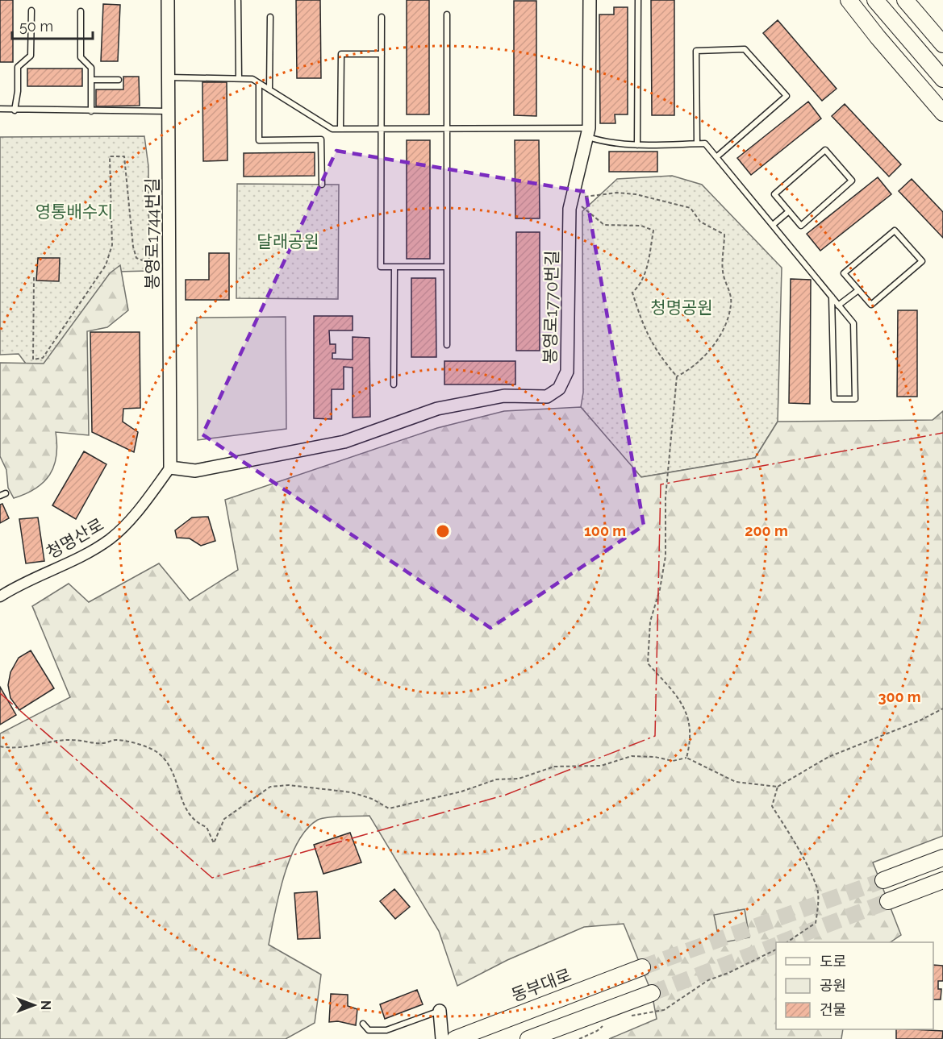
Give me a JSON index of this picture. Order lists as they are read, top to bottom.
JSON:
{
  "streets": {
    "main road": ["동부대로"],
    "street": ["봉영로1744번길", "봉영로1770번길", "청명산로"]
  },
  "crossings": [
    ["봉영로1744번길", "봉영로1770번길"],
    ["봉영로1744번길", "청명산로"],
    ["봉영로1770번길", "청명산로"]
  ],
  "parks": ["영통배수지", "달래공원", "청명공원"],
  "legend": ["도로", "공원", "건물"],
  "scale_bar": "50 m",
  "north": "right",
  "rings": ["100 m", "200 m", "300 m"]
}
